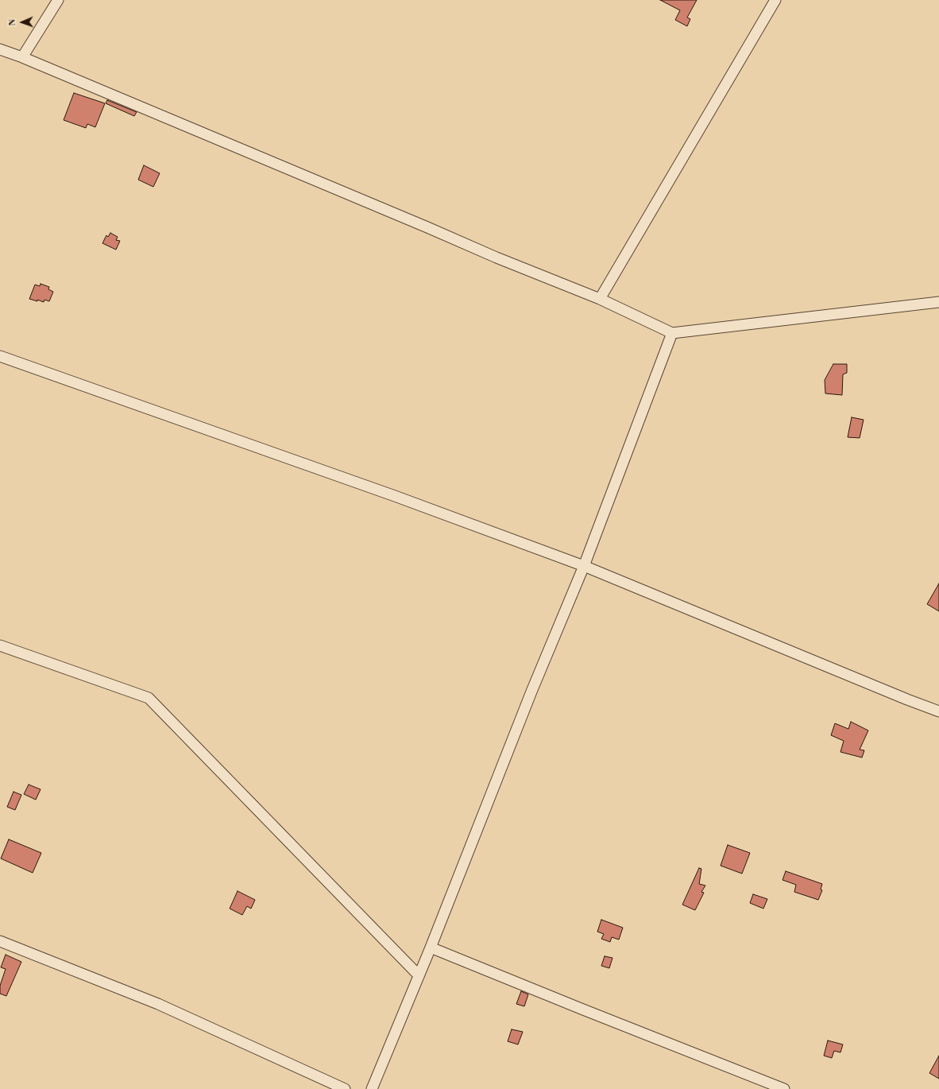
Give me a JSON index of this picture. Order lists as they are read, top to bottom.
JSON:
{
  "north": "left"
}
